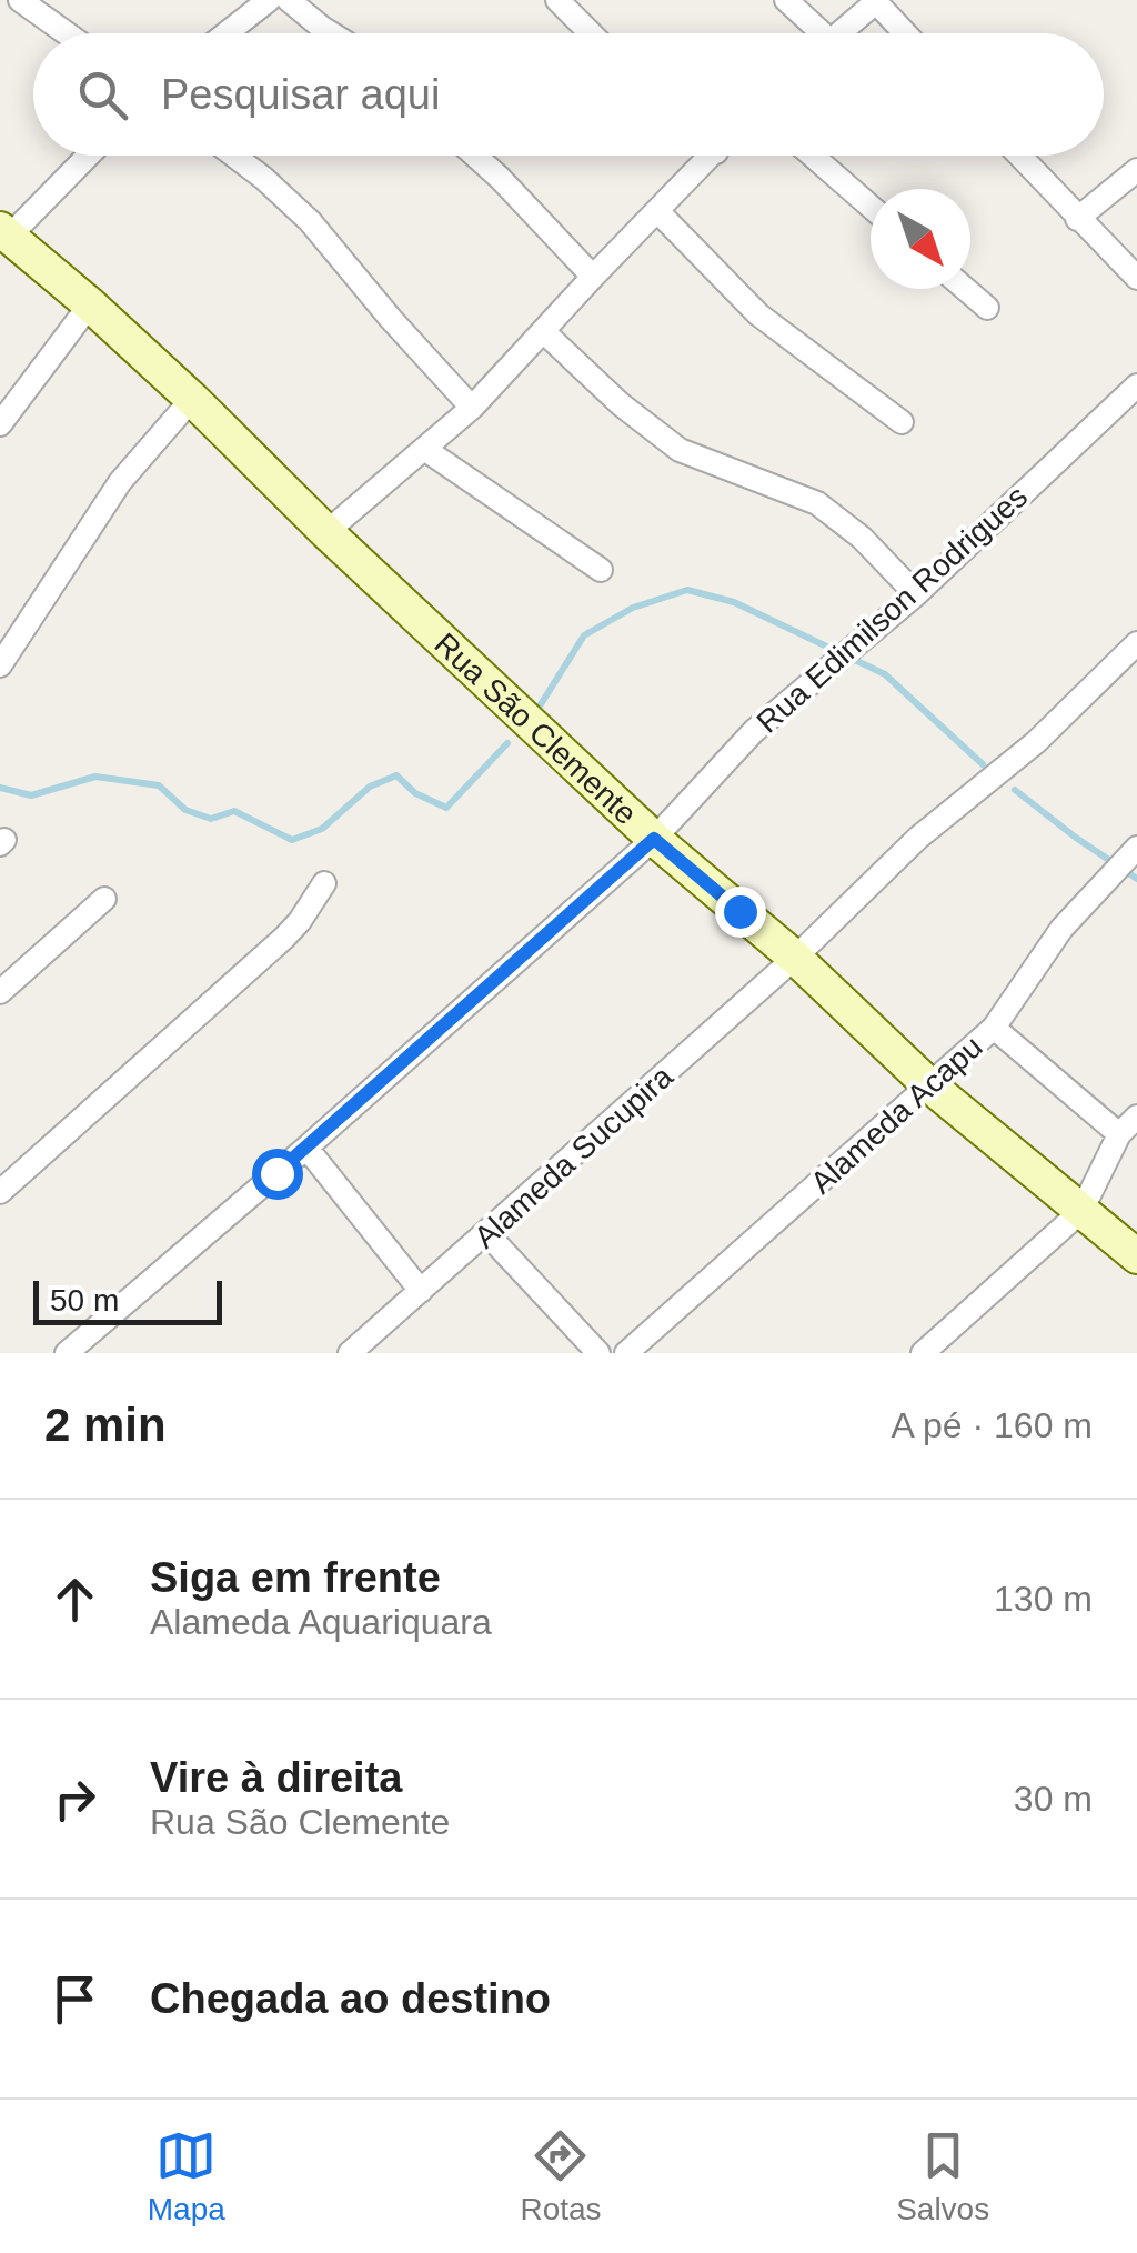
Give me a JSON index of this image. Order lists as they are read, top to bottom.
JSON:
{
  "streets": {
    "main road": ["Rua São Clemente"],
    "street": ["Rua Edimilson Rodrigues", "Alameda Acapu", "Alameda Sucupira"]
  },
  "crossings": [
    ["Rua Edimilson Rodrigues", "Rua São Clemente"],
    ["Rua São Clemente", "Alameda Acapu"],
    ["Rua São Clemente", "Alameda Sucupira"]
  ],
  "scale_bar": "50 m",
  "north": "bottom right",
  "page": {
    "search": "Pesquisar aqui",
    "scale": "50 m",
    "heading": ["2 min", "A pé · 160 m"],
    "list": [
      ["Siga em frente", "Alameda Aquariquara", "130 m"],
      ["Vire à direita", "Rua São Clemente", "30 m"],
      "Chegada ao destino"
    ],
    "nav": ["Mapa", "Rotas", "Salvos"]
  }
}
